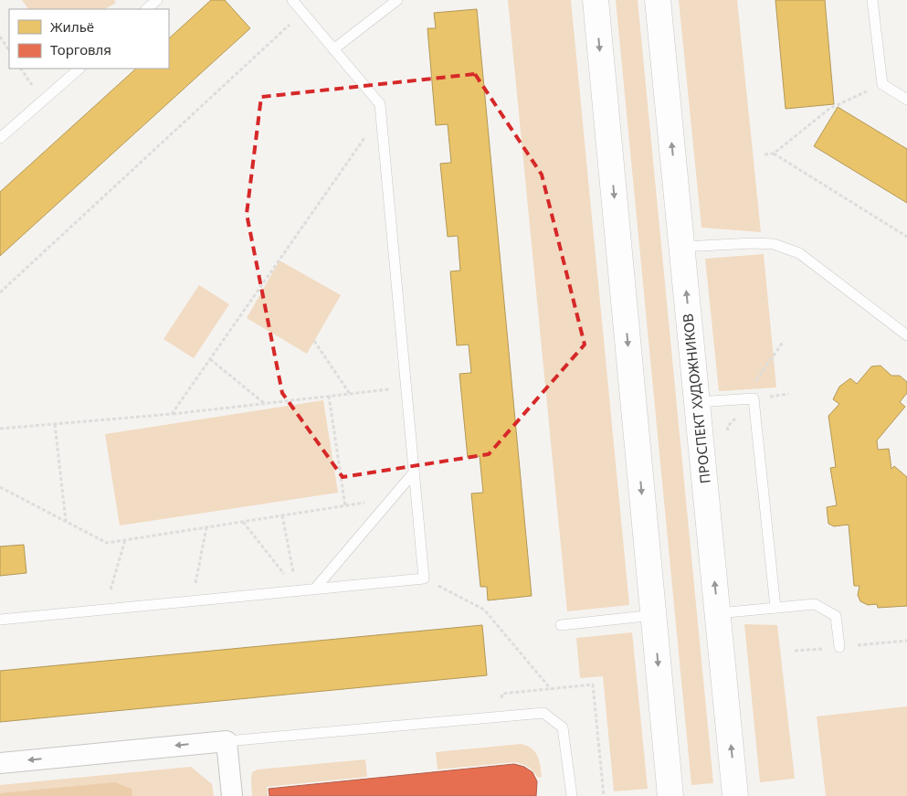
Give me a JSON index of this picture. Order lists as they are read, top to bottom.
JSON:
{
  "streets": {
    "street": ["ПРОСПЕКТ ХУДОЖНИКОВ"]
  },
  "legend": ["Жильё", "Торговля"]
}
